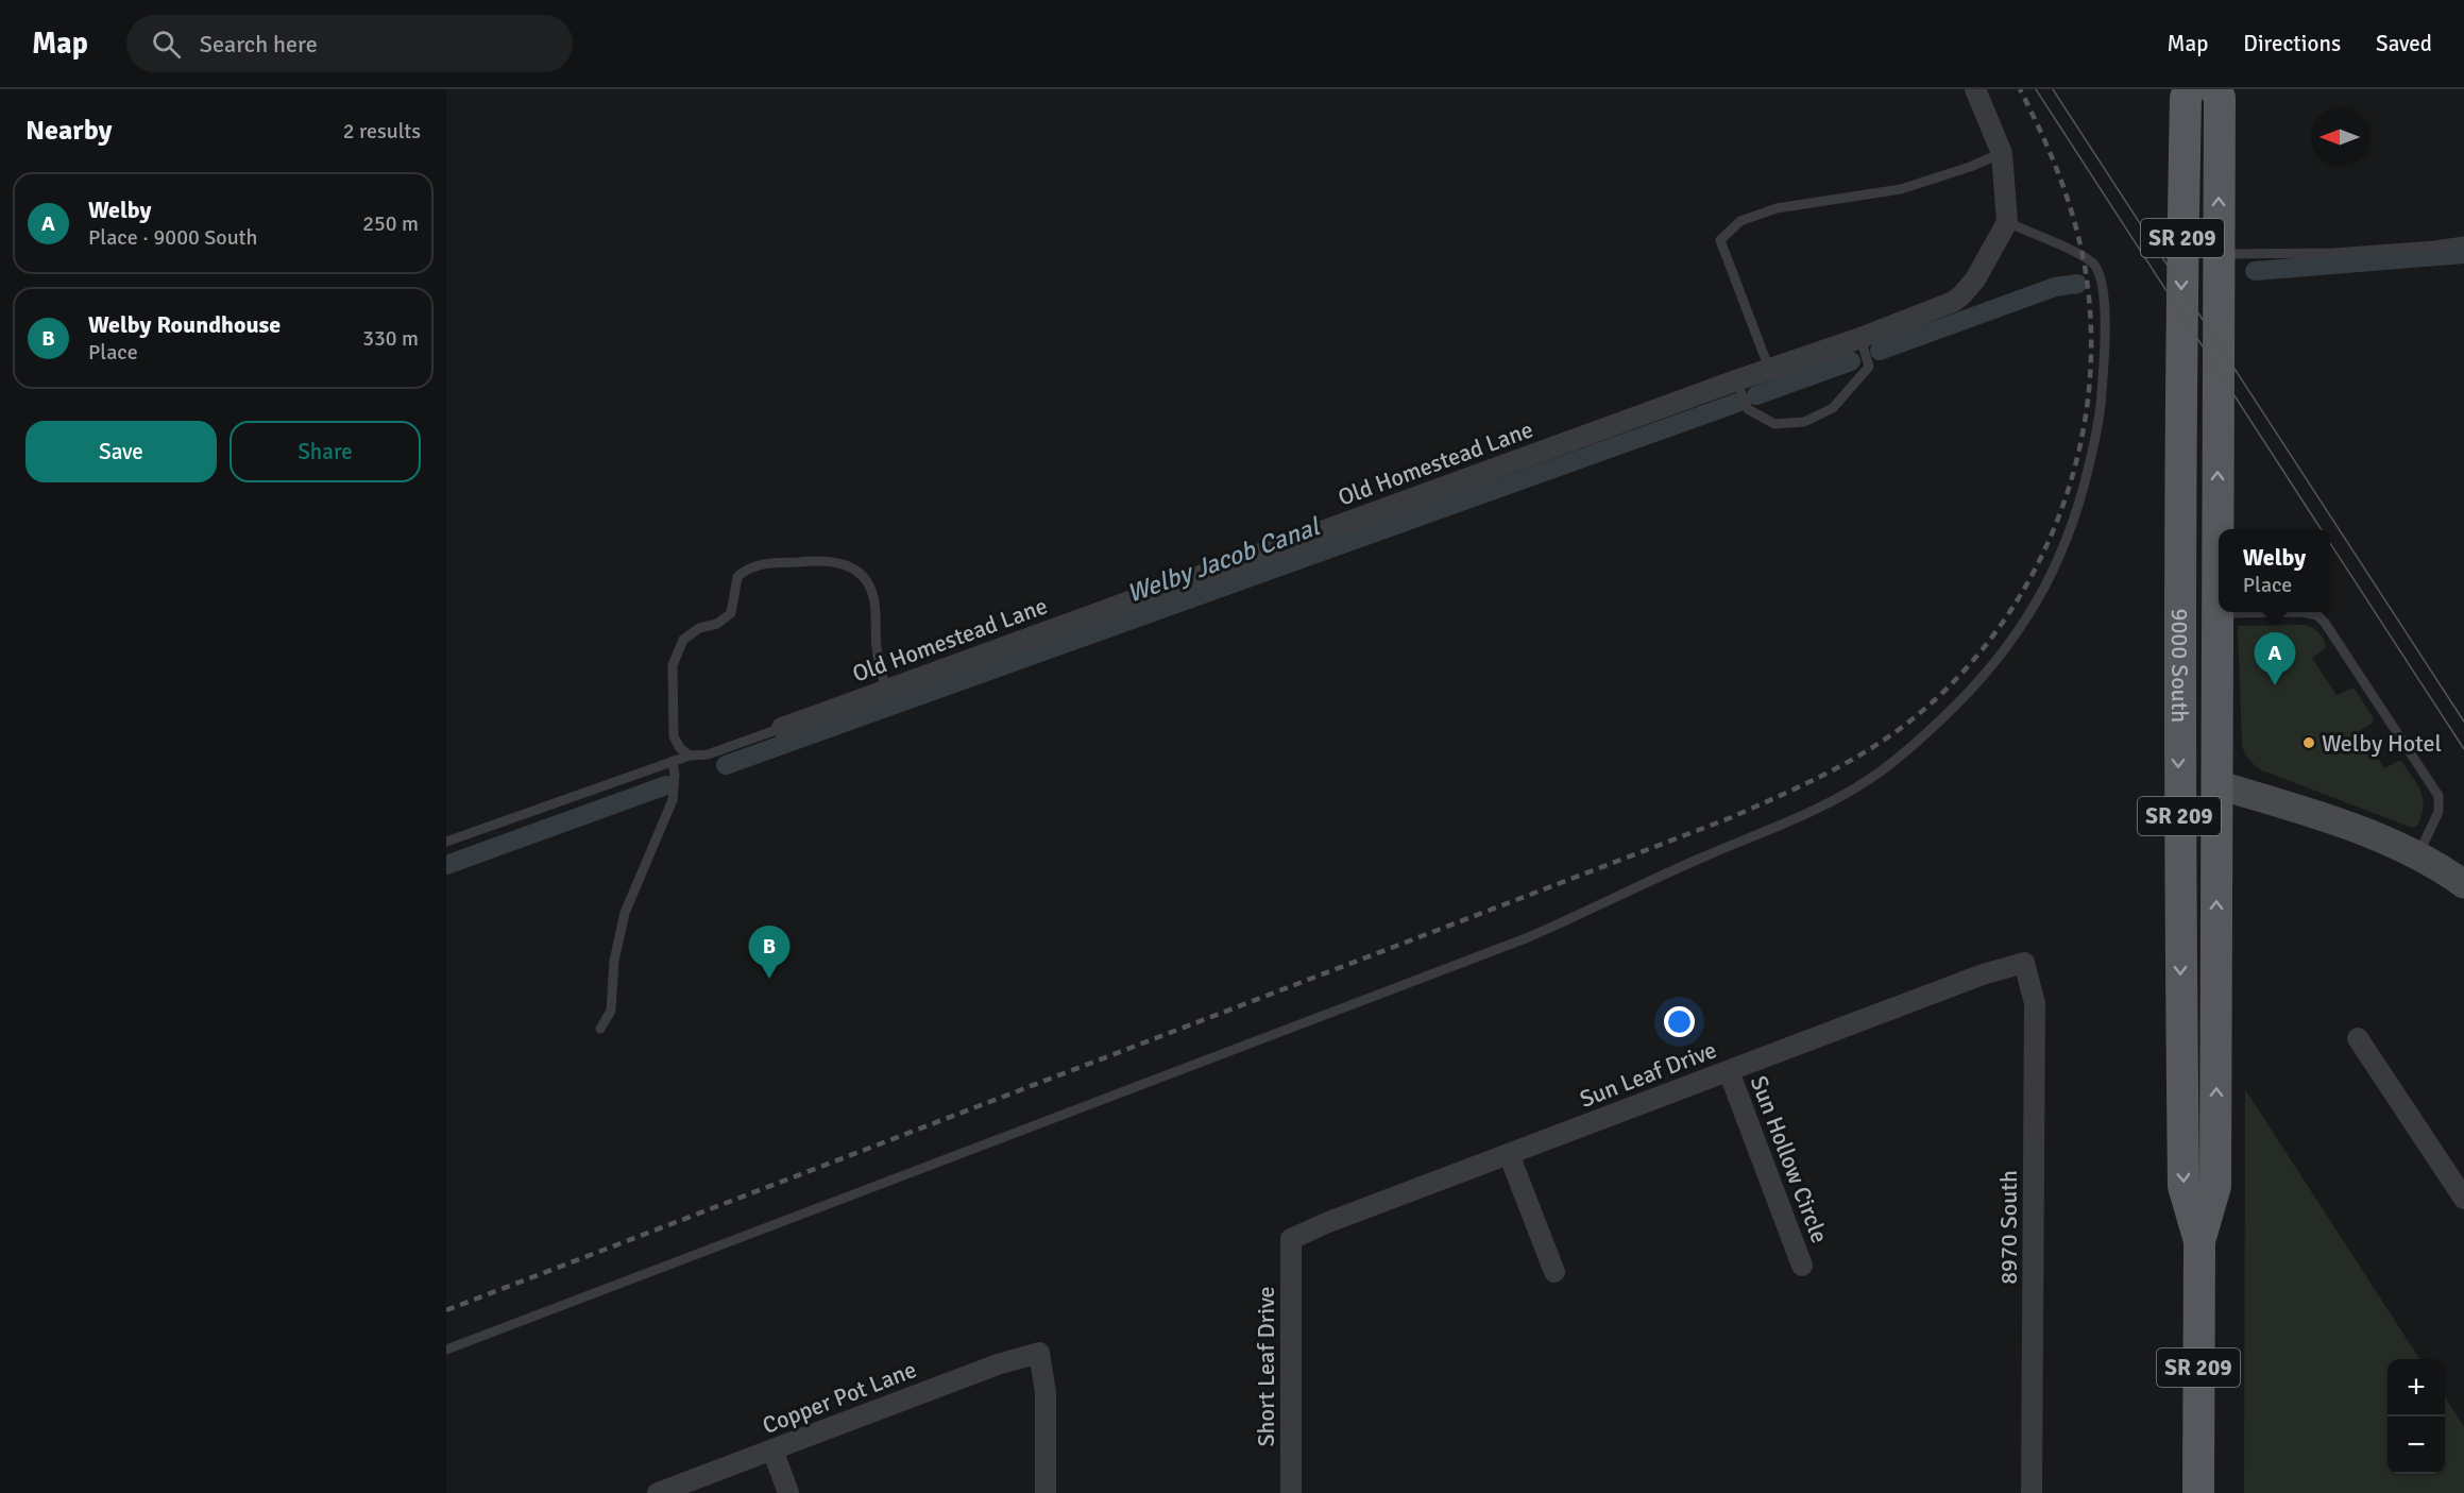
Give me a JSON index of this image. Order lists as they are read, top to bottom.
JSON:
{
  "streets": {
    "main road": ["SR 209", "9000 South"],
    "street": [
      "Old Homestead Lane",
      "Sun Leaf Drive",
      "Sun Hollow Circle",
      "8970 South",
      "Short Leaf Drive",
      "Copper Pot Lane"
    ]
  },
  "crossings": [
    ["Sun Leaf Drive", "Sun Hollow Circle"],
    ["Sun Leaf Drive", "8970 South"],
    ["Sun Leaf Drive", "Short Leaf Drive"]
  ],
  "water": ["Welby Jacob Canal"],
  "places": ["Welby Hotel"],
  "north": "left",
  "page": {
    "header": "Map",
    "search": "Search here",
    "nav": ["Map", "Directions", "Saved"],
    "heading": ["Nearby", "2 results"],
    "list": [
      {
        "mark": "A",
        "name": "Welby",
        "note": "Place · 9000 South",
        "value": "250 m"
      },
      {
        "mark": "B",
        "name": "Welby Roundhouse",
        "note": "Place",
        "value": "330 m"
      }
    ],
    "buttons": ["Save", "Share"],
    "popup": ["Welby", "Place"],
    "pins": ["A", "B"],
    "map_buttons": ["+", "−"]
  }
}
